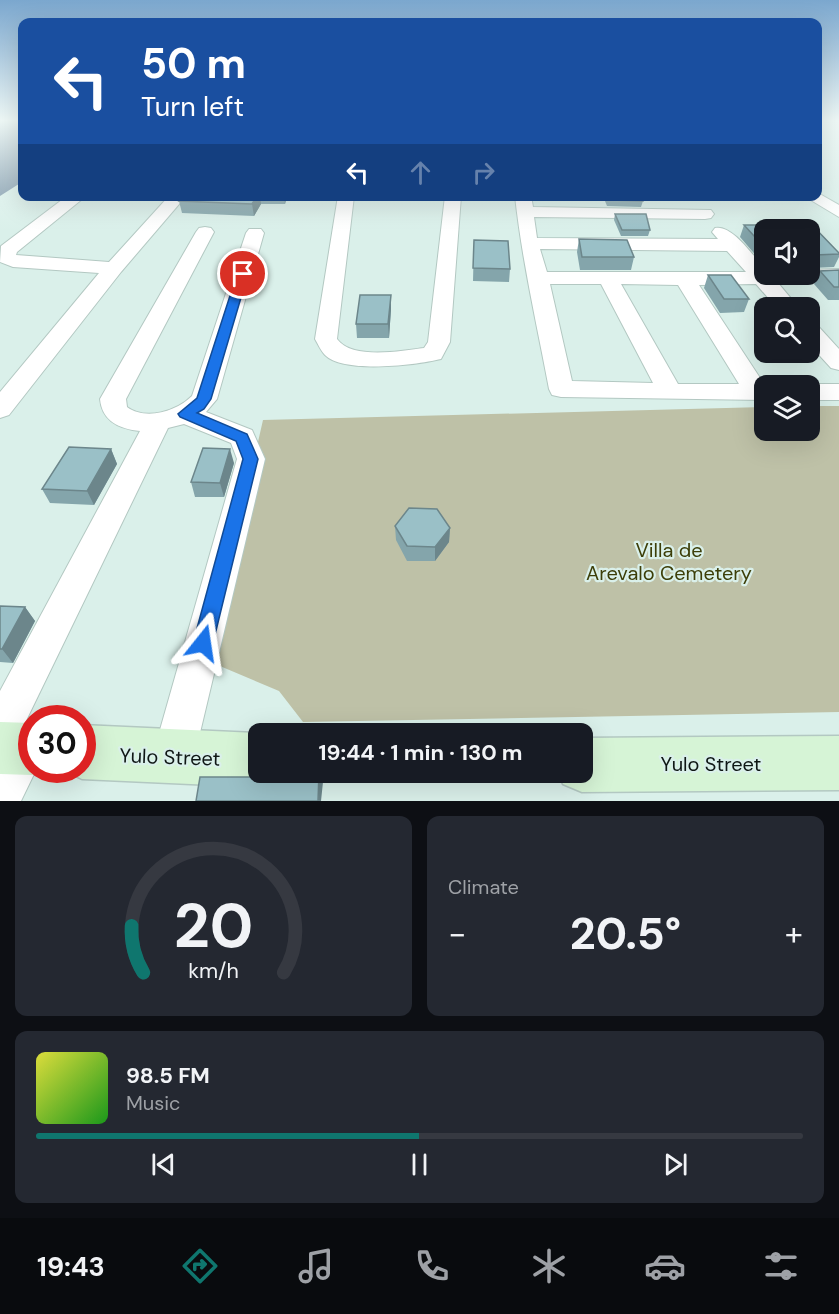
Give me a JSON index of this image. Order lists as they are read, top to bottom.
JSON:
{
  "streets": {
    "main road": ["Yulo Street"]
  },
  "parks": ["Villa de Arevalo Cemetery"],
  "page": {
    "turn": ["50 m", "Turn left"],
    "limit": "30",
    "trip": "19:44 · 1 min · 130 m",
    "tile": "Climate",
    "heat": ["−", "20.5°", "+"],
    "song": ["98.5 FM", "Music"],
    "tabs": "19:43",
    "gauge": ["20", "km/h"]
  }
}
